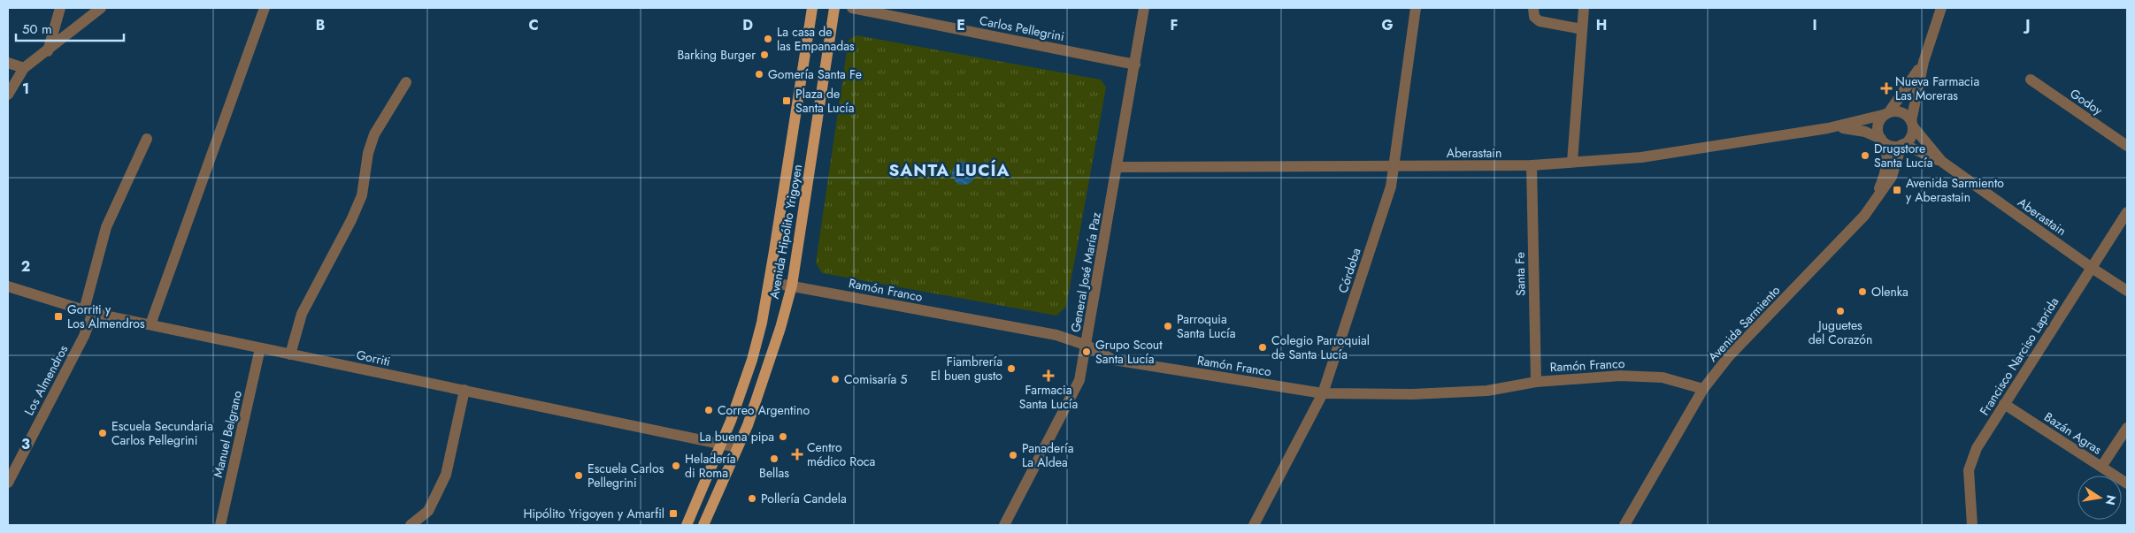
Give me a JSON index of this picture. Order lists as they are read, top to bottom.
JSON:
{
  "streets": {
    "main road": ["Avenida Hipólito Yrigoyen"],
    "street": [
      "Carlos Pellegrini",
      "Godoy",
      "Aberastain",
      "Córdoba",
      "General José María Paz",
      "Santa Fe",
      "Ramón Franco",
      "Avenida Sarmiento",
      "Francisco Narciso Laprida",
      "Gorriti",
      "Los Almendros",
      "Bazán Agras",
      "Manuel Belgrano"
    ]
  },
  "crossings": [
    ["Carlos Pellegrini", "General José María Paz"],
    ["Aberastain", "Córdoba"],
    ["Aberastain", "General José María Paz"],
    ["Aberastain", "Santa Fe"],
    ["Aberastain", "Avenida Sarmiento"],
    ["Aberastain", "Francisco Narciso Laprida"],
    ["Avenida Hipólito Yrigoyen", "Ramón Franco"],
    ["Avenida Hipólito Yrigoyen", "Gorriti"],
    ["Córdoba", "Ramón Franco"],
    ["General José María Paz", "Ramón Franco"],
    ["Santa Fe", "Ramón Franco"],
    ["Ramón Franco", "Avenida Sarmiento"],
    ["Francisco Narciso Laprida", "Bazán Agras"],
    ["Gorriti", "Los Almendros"],
    ["Gorriti", "Manuel Belgrano"]
  ],
  "districts": ["SANTA LUCÍA"],
  "places": {
    "other": [
      "La casa de las Empanadas",
      "Barking Burger",
      "Gomería Santa Fe",
      "Drugstore Santa Lucía",
      "Olenka",
      "Juguetes del Corazón",
      "Parroquia Santa Lucía",
      "Colegio Parroquial de Santa Lucía",
      "Grupo Scout Santa Lucía",
      "Fiambrería El buen gusto",
      "Comisaría 5",
      "Correo Argentino",
      "Escuela Secundaria Carlos Pellegrini",
      "La buena pipa",
      "Panadería La Aldea",
      "Bellas",
      "Heladería di Roma",
      "Escuela Carlos Pellegrini",
      "Pollería Candela"
    ],
    "health": ["Nueva Farmacia Las Moreras", "Farmacia Santa Lucía", "Centro médico Roca"],
    "transit": [
      "Plaza de Santa Lucía",
      "Avenida Sarmiento y Aberastain",
      "Gorriti y Los Almendros",
      "Hipólito Yrigoyen y Amarfil"
    ]
  },
  "scale_bar": "50 m",
  "north": "right",
  "grid": {
    "columns": [
      "B",
      "C",
      "D",
      "E",
      "F",
      "G",
      "H",
      "I",
      "J"
    ],
    "rows": ["1", "2", "3"]
  }
}
